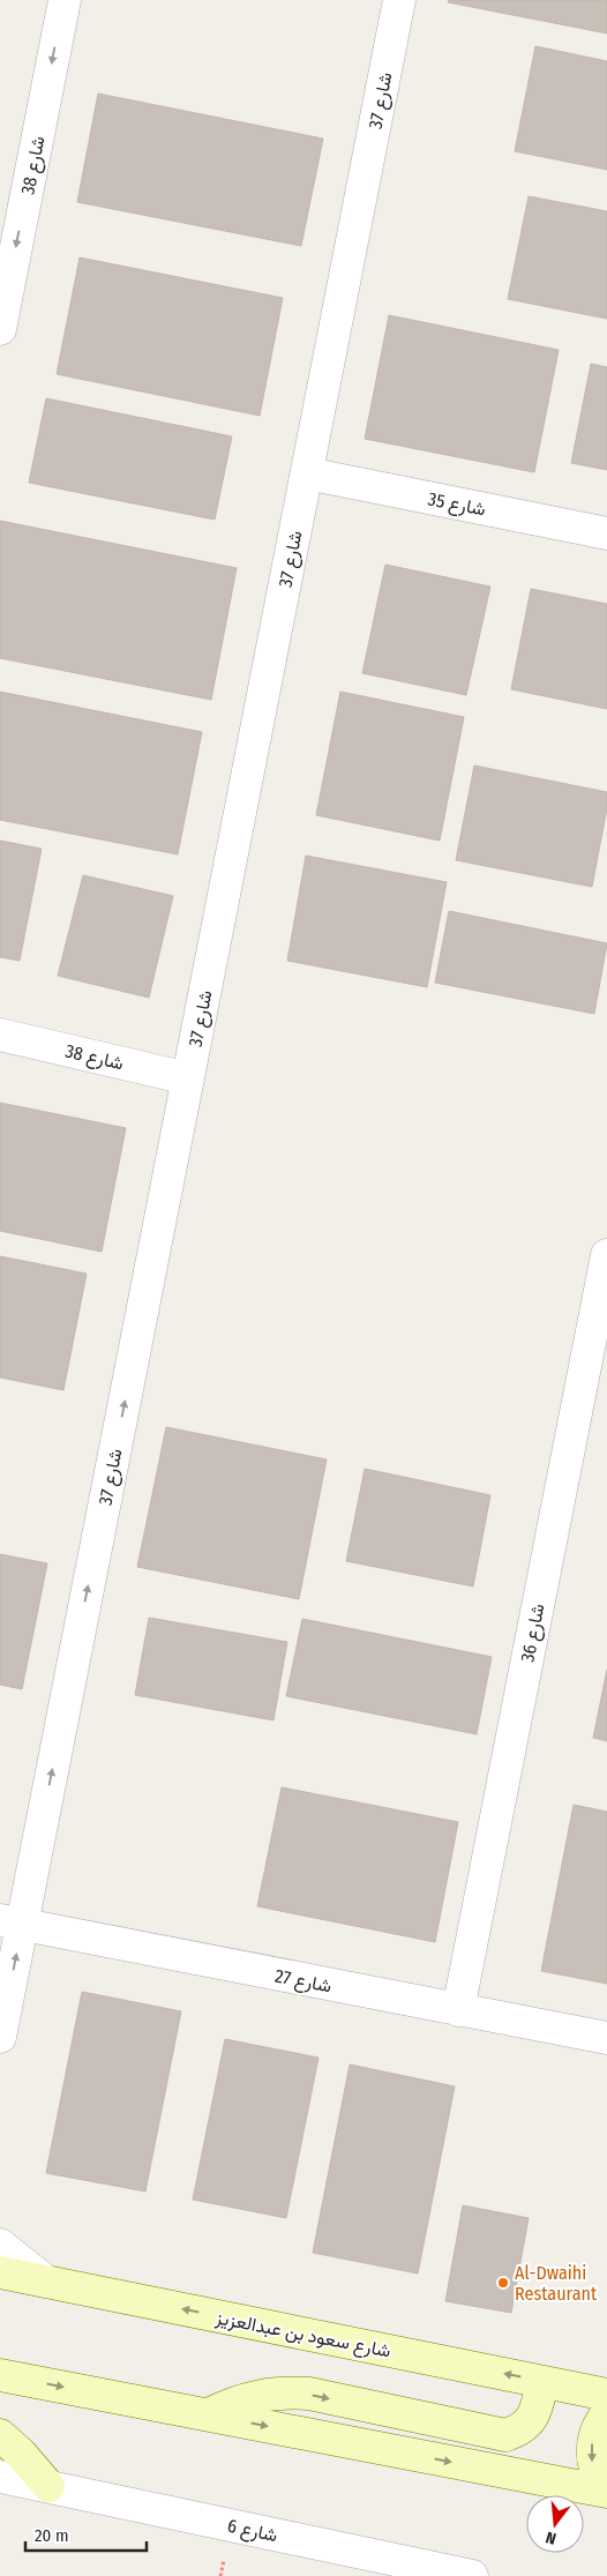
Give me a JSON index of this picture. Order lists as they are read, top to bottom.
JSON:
{
  "streets": {
    "main road": ["شارع سعود بن عبدالعزيز"],
    "street": [
      "شارع 37",
      "شارع 38",
      "شارع 35",
      "شارع 36",
      "شارع 27",
      "شارع 6"
    ]
  },
  "crossings": [
    ["شارع 37", "شارع 38"],
    ["شارع 37", "شارع 35"],
    ["شارع 37", "شارع 27"],
    ["شارع 36", "شارع 27"]
  ],
  "one_way": ["شارع 37", "شارع 38"],
  "places": ["Al-Dwaihi Restaurant"],
  "scale_bar": "20 m",
  "north": "bottom"
}
